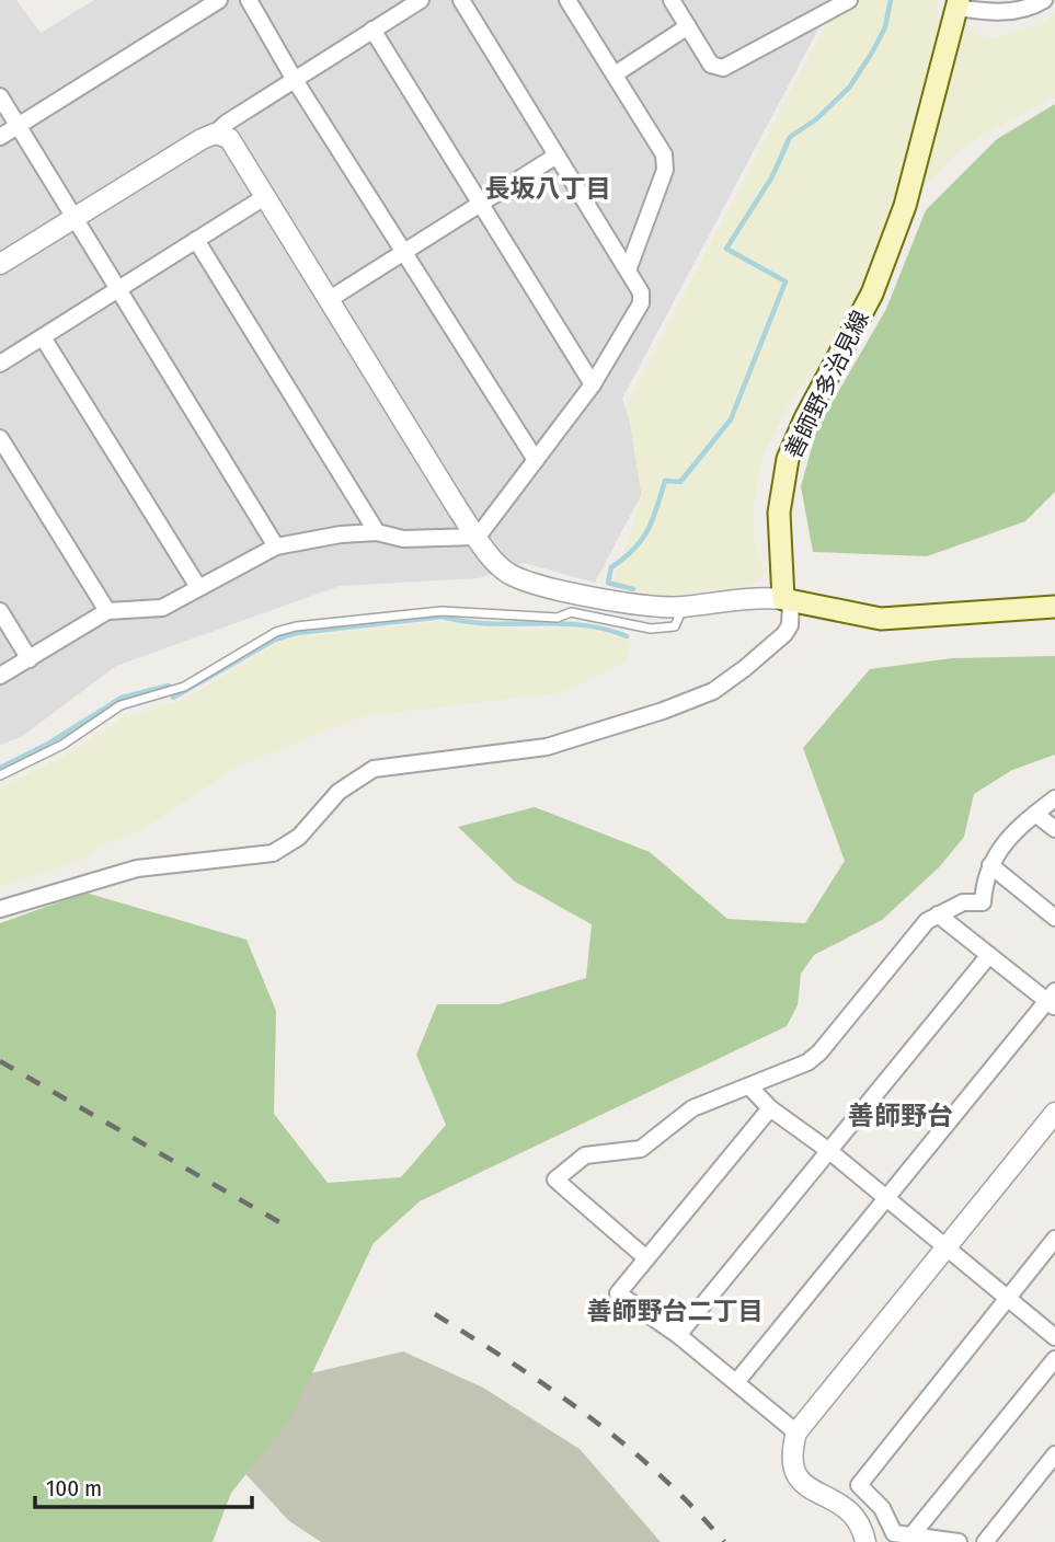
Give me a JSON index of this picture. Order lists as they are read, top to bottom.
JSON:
{
  "streets": {
    "main road": ["善師野多治見線"]
  },
  "districts": ["長坂八丁目", "善師野台", "善師野台二丁目"],
  "scale_bar": "100 m"
}
